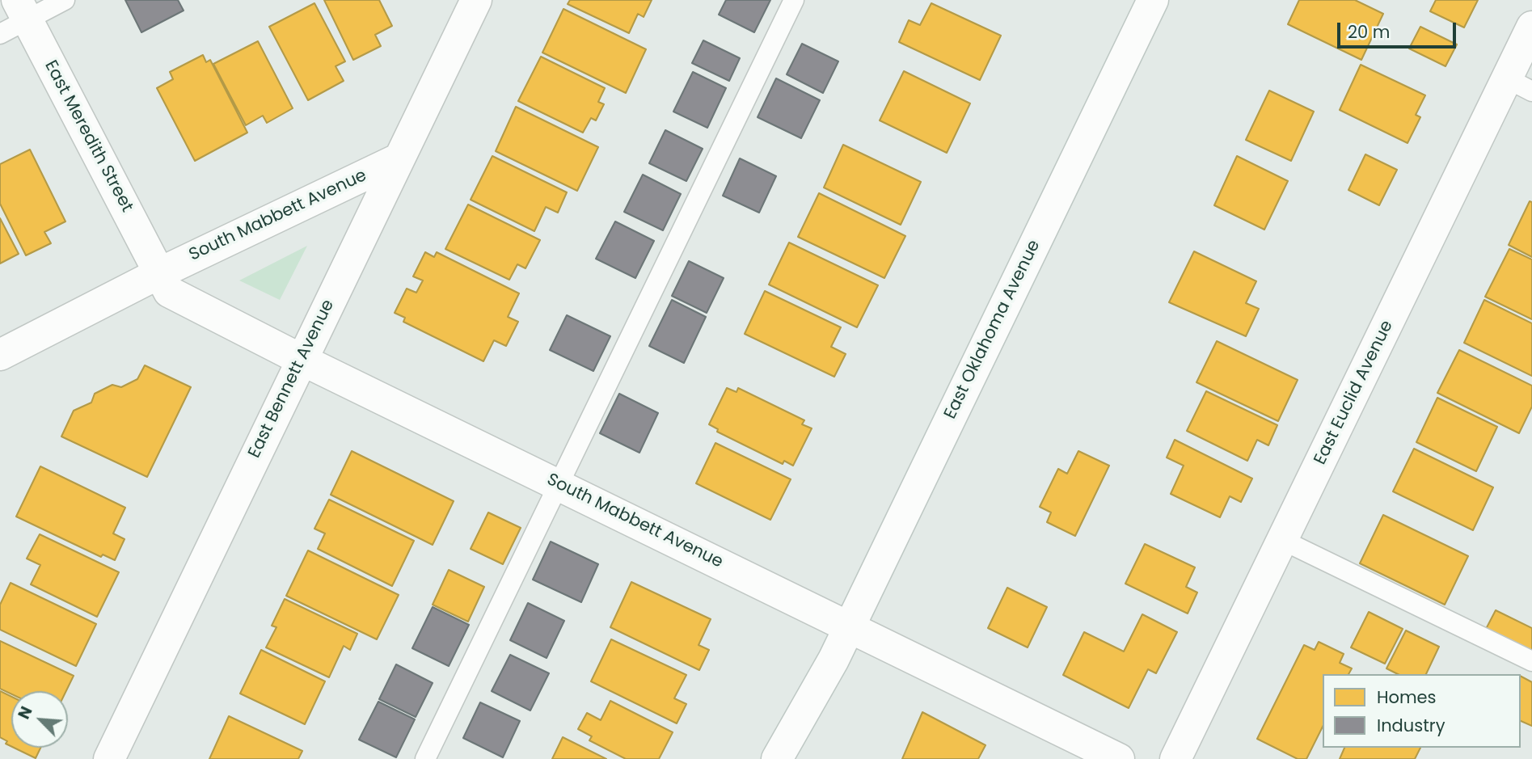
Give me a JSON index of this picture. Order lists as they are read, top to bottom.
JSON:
{
  "streets": {
    "street": [
      "East Meredith Street",
      "South Mabbett Avenue",
      "East Oklahoma Avenue",
      "East Bennett Avenue",
      "East Euclid Avenue"
    ]
  },
  "crossings": [
    ["East Meredith Street", "South Mabbett Avenue"],
    ["South Mabbett Avenue", "East Oklahoma Avenue"],
    ["South Mabbett Avenue", "East Bennett Avenue"]
  ],
  "legend": ["Homes", "Industry"],
  "scale_bar": "20 m",
  "north": "top left"
}
